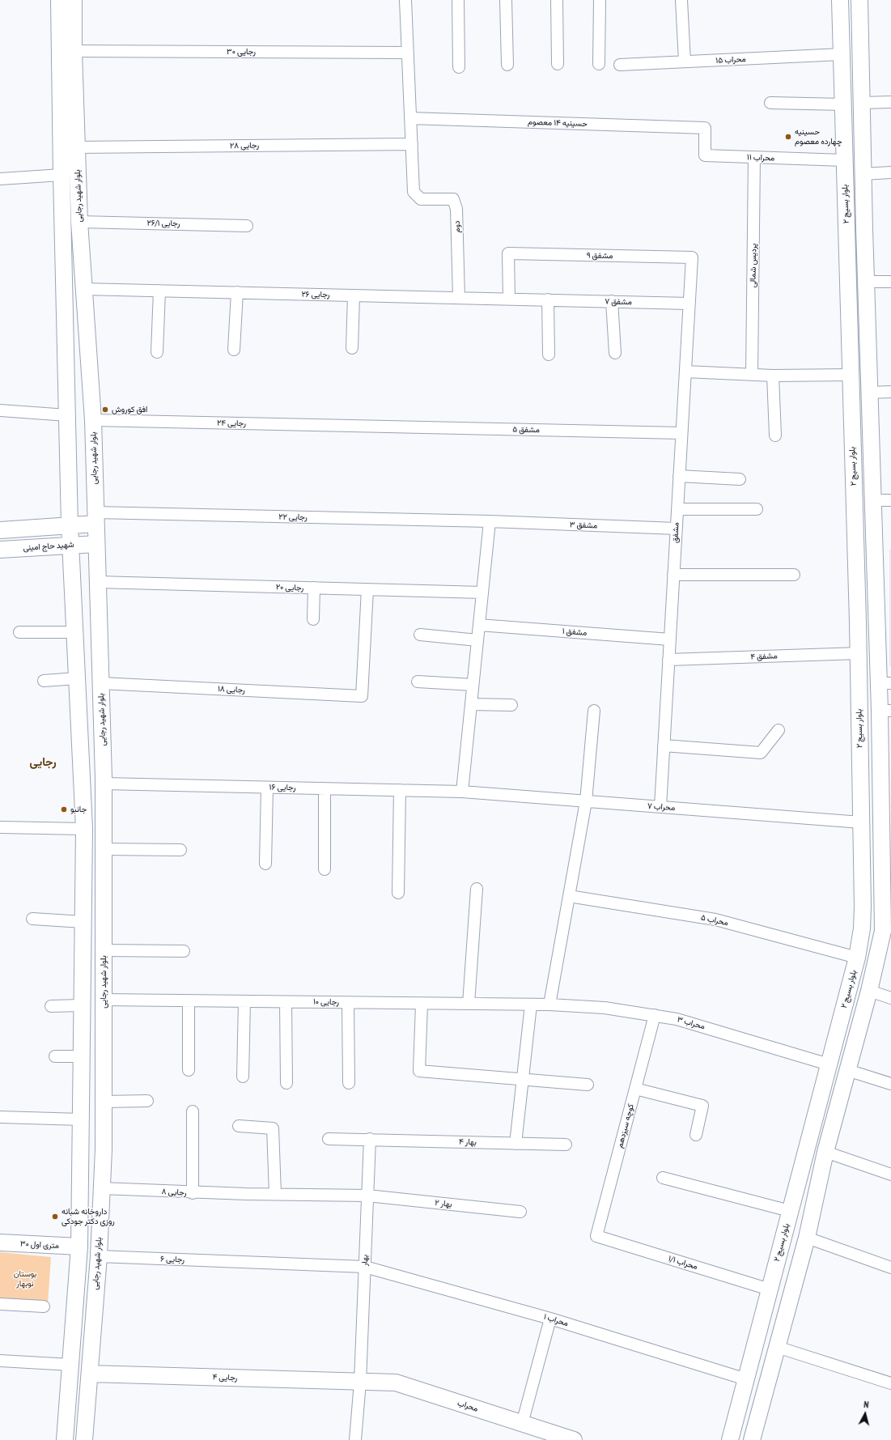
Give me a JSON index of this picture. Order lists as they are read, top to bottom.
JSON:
{
  "streets": {
    "main road": [
      "بلوار شهید رجایی",
      "بلوار بسیج ۲",
      "شهید حاج امینی",
      "۳۰ متری اول",
      "رجایی ۴",
      "محراب"
    ],
    "street": [
      "رجایی ۳۰",
      "محراب ۱۵",
      "حسینیه ۱۴ معصوم",
      "رجایی ۲۸",
      "محراب ۱۱",
      "رجایی ۲۶/۱",
      "دوم",
      "مشفق ۹",
      "پردیس شمالی",
      "رجایی ۲۶",
      "مشفق ۷",
      "رجایی ۲۴",
      "مشفق ۵",
      "رجایی ۲۲",
      "مشفق ۳",
      "مشفق",
      "رجایی ۲۰",
      "مشفق ۱",
      "مشفق ۴",
      "رجایی ۱۸",
      "رجایی ۱۶",
      "محراب ۷",
      "محراب ۵",
      "رجایی ۱۰",
      "محراب ۳",
      "کوچه سیزدهم",
      "بهار ۴",
      "رجایی ۸",
      "بهار ۲",
      "رجایی ۶",
      "بهار",
      "محراب ۱/۱",
      "محراب ۱"
    ]
  },
  "crossings": [
    ["رجایی ۳۰", "بلوار شهید رجایی"],
    ["محراب ۱۵", "بلوار بسیج ۲"],
    ["حسینیه ۱۴ معصوم", "محراب ۱۱"],
    ["رجایی ۲۸", "بلوار شهید رجایی"],
    ["رجایی ۲۸", "دوم"],
    ["محراب ۱۱", "بلوار بسیج ۲"],
    ["محراب ۱۱", "پردیس شمالی"],
    ["بلوار شهید رجایی", "رجایی ۲۶/۱"],
    ["بلوار شهید رجایی", "رجایی ۲۶"],
    ["بلوار شهید رجایی", "رجایی ۲۴"],
    ["بلوار شهید رجایی", "رجایی ۲۲"],
    ["بلوار شهید رجایی", "شهید حاج امینی"],
    ["بلوار شهید رجایی", "رجایی ۲۰"],
    ["بلوار شهید رجایی", "رجایی ۱۸"],
    ["بلوار شهید رجایی", "رجایی ۱۶"],
    ["بلوار شهید رجایی", "رجایی ۱۰"],
    ["بلوار شهید رجایی", "رجایی ۸"],
    ["بلوار شهید رجایی", "۳۰ متری اول"],
    ["بلوار شهید رجایی", "رجایی ۶"],
    ["بلوار شهید رجایی", "رجایی ۴"],
    ["بلوار بسیج ۲", "مشفق ۴"],
    ["بلوار بسیج ۲", "محراب ۷"],
    ["بلوار بسیج ۲", "محراب ۵"],
    ["بلوار بسیج ۲", "محراب ۳"],
    ["بلوار بسیج ۲", "محراب ۱/۱"],
    ["بلوار بسیج ۲", "محراب ۱"],
    ["دوم", "رجایی ۲۶"],
    ["مشفق ۹", "رجایی ۲۶"],
    ["مشفق ۹", "مشفق"],
    ["رجایی ۲۶", "مشفق ۷"],
    ["مشفق ۷", "مشفق"],
    ["رجایی ۲۴", "مشفق ۵"],
    ["مشفق ۵", "مشفق"],
    ["رجایی ۲۲", "مشفق ۳"],
    ["مشفق ۳", "مشفق"],
    ["مشفق", "مشفق ۱"],
    ["مشفق", "مشفق ۴"],
    ["مشفق", "محراب ۷"],
    ["رجایی ۲۰", "رجایی ۱۸"],
    ["رجایی ۱۶", "محراب ۷"],
    ["رجایی ۱۰", "محراب ۳"],
    ["محراب ۳", "کوچه سیزدهم"],
    ["کوچه سیزدهم", "محراب ۱/۱"],
    ["بهار ۴", "بهار"],
    ["رجایی ۸", "بهار ۲"],
    ["بهار ۲", "بهار"],
    ["رجایی ۶", "بهار"],
    ["رجایی ۶", "محراب ۱"],
    ["بهار", "محراب ۱"],
    ["بهار", "رجایی ۴"],
    ["بهار", "محراب"],
    ["رجایی ۴", "محراب"]
  ],
  "districts": ["رجایی"],
  "parks": ["بوستان نوبهار"],
  "places": [
    "حسینیه چهارده معصوم",
    "افق کوروش",
    "جانبو",
    "داروخانه شبانه روزی دکتر جودکی"
  ],
  "north": "top"
}
